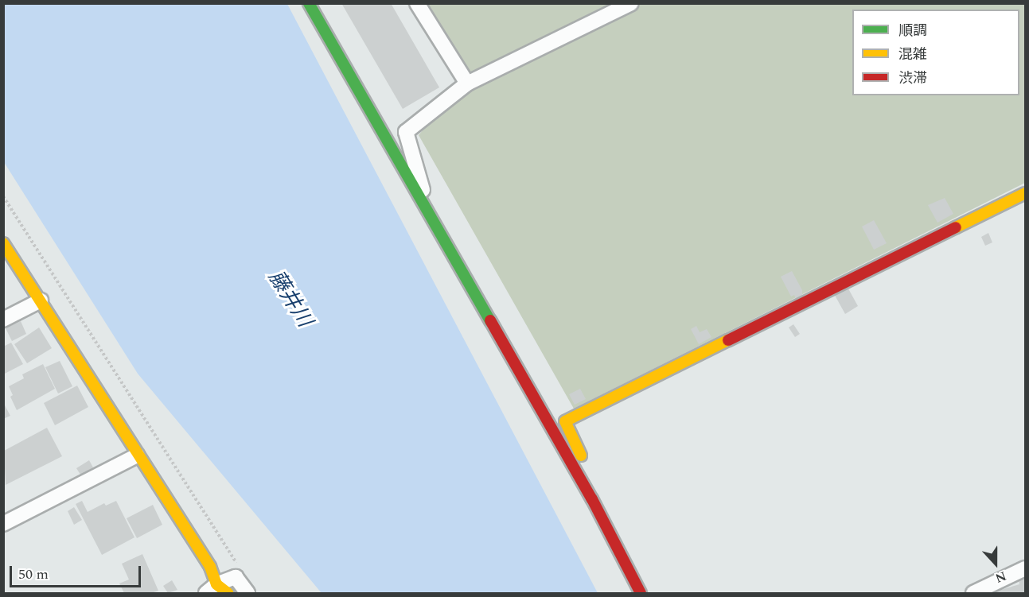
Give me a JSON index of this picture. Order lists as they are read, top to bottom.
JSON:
{
  "water": ["藤井川"],
  "legend": ["順調", "混雑", "渋滞"],
  "scale_bar": "50 m",
  "north": "bottom"
}
